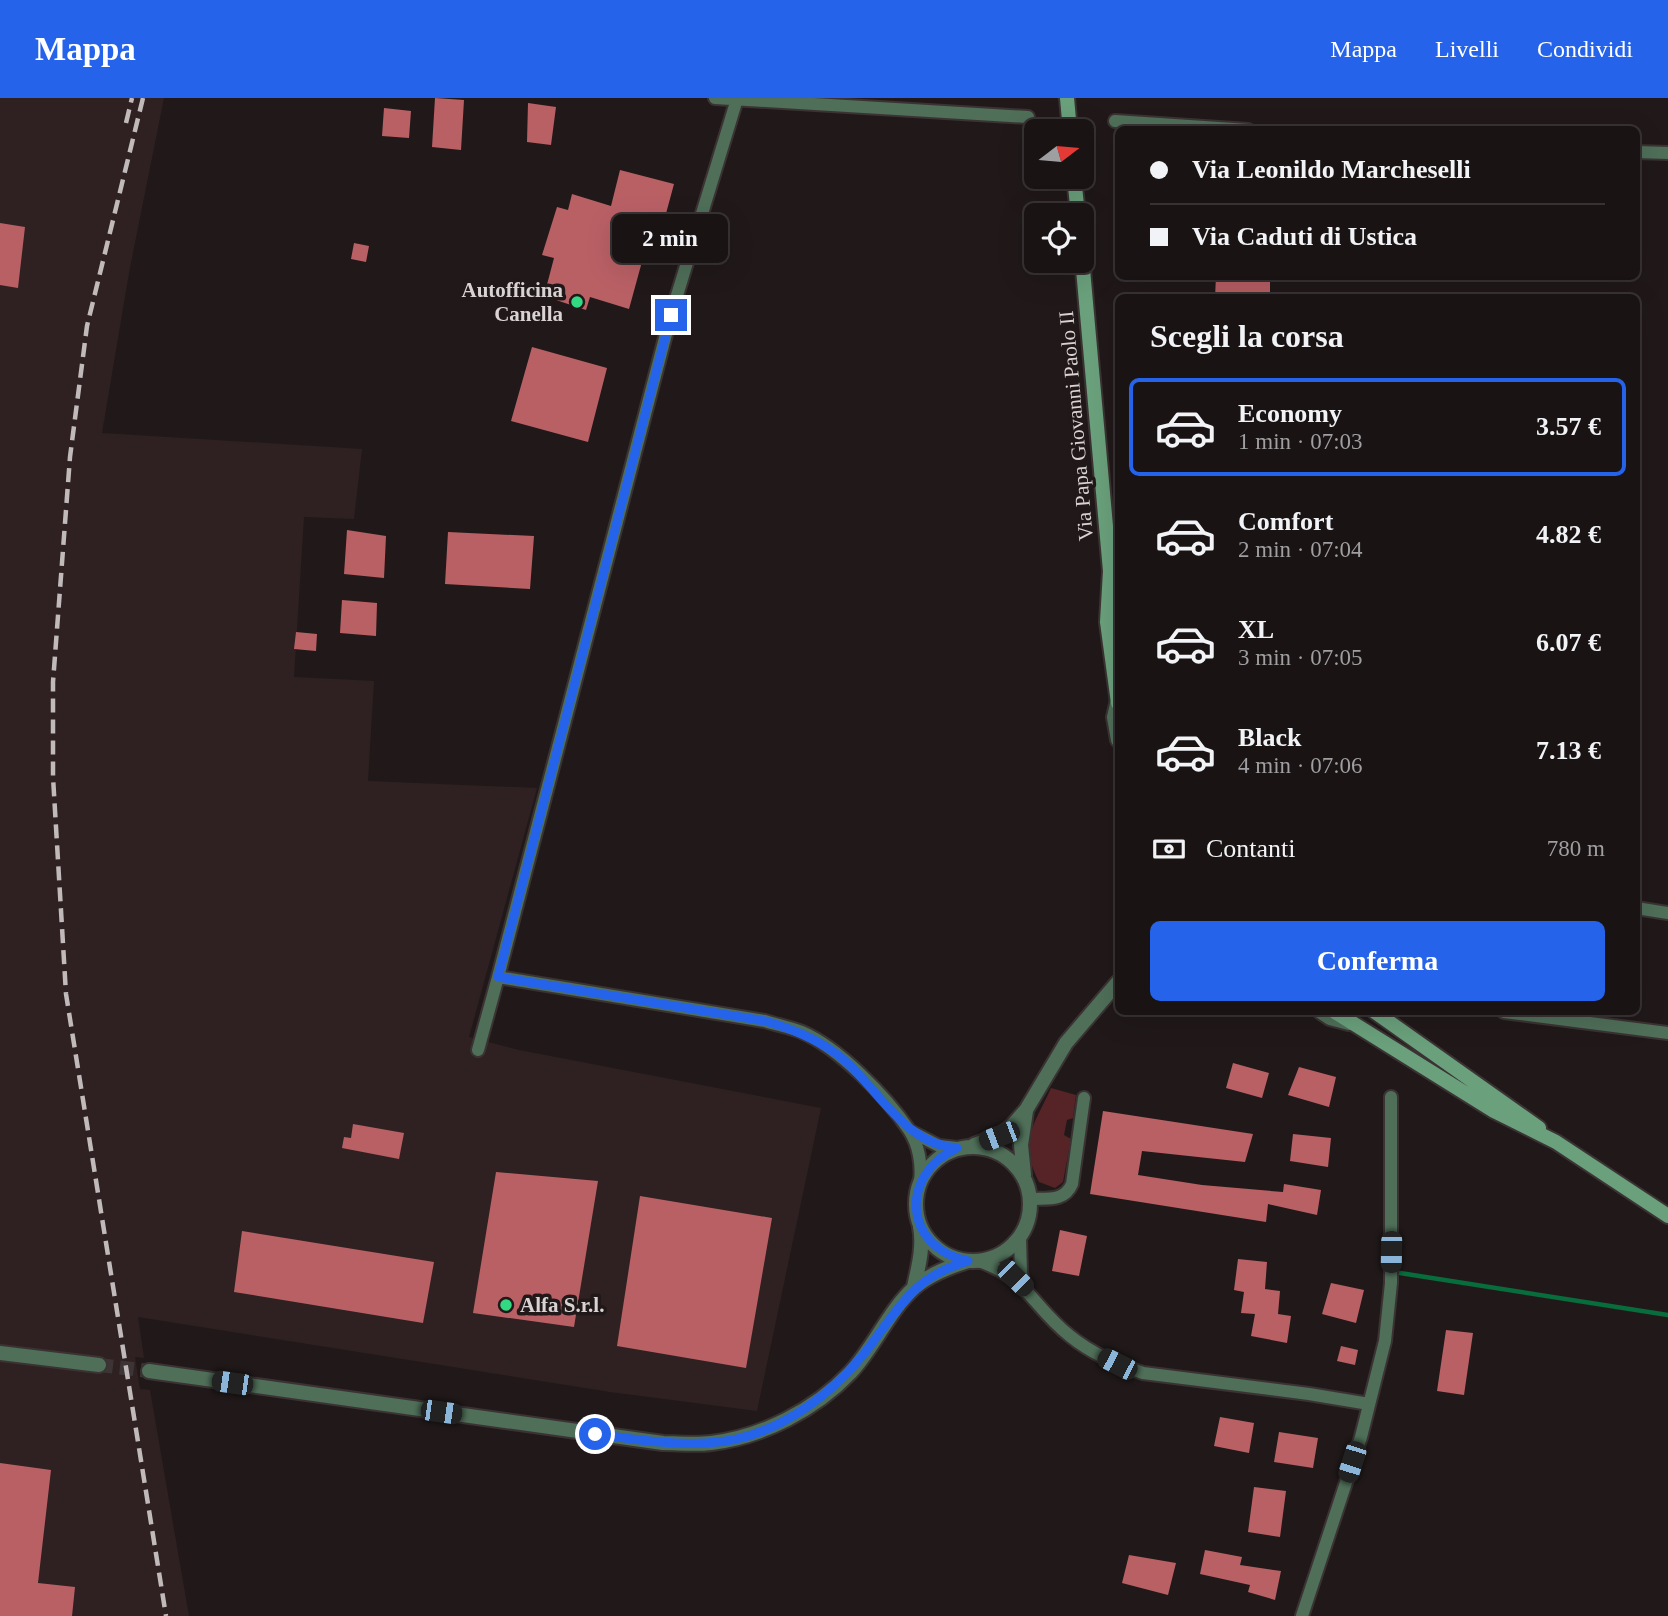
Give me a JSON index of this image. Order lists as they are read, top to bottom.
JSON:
{
  "streets": {
    "main road": ["Via Papa Giovanni Paolo II"]
  },
  "places": ["Autofficina Canella", "Alfa S.r.l."],
  "north": "right",
  "page": {
    "header": "Mappa",
    "nav": ["Mappa", "Livelli", "Condividi"],
    "banner": ["Via Leonildo Marcheselli", "Via Caduti di Ustica"],
    "bubble": "2 min",
    "heading": "Scegli la corsa",
    "list": [
      {
        "name": "Economy",
        "note": "1 min · 07:03",
        "value": "3.57 €"
      },
      {
        "name": "Comfort",
        "note": "2 min · 07:04",
        "value": "4.82 €"
      },
      {
        "name": "XL",
        "note": "3 min · 07:05",
        "value": "6.07 €"
      },
      {
        "name": "Black",
        "note": "4 min · 07:06",
        "value": "7.13 €"
      }
    ],
    "pay": ["Contanti", "780 m"],
    "buttons": "Conferma"
  }
}
